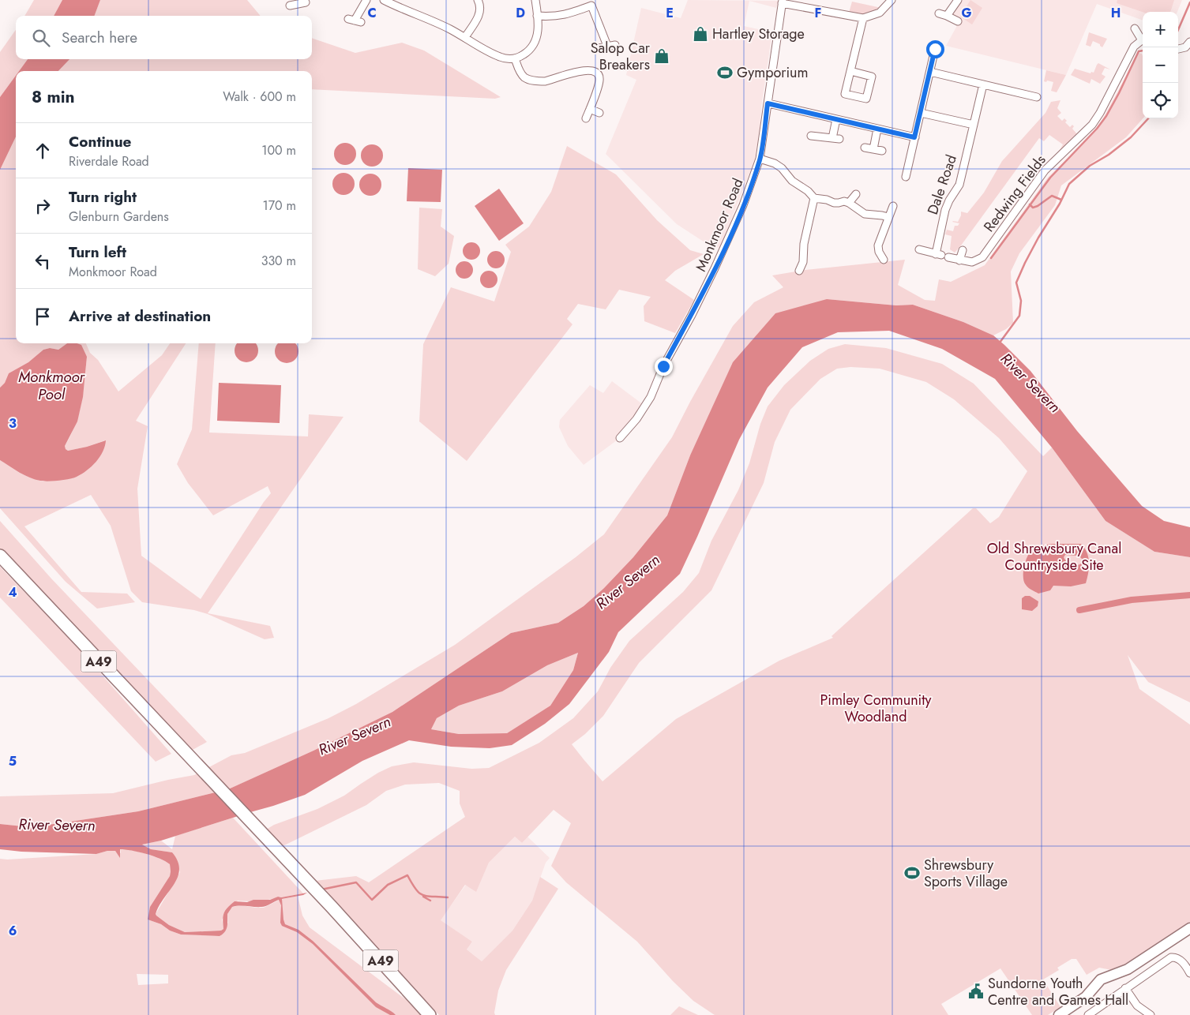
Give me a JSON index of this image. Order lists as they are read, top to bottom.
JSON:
{
  "streets": {
    "highway": ["A49"],
    "street": ["Dale Road", "Redwing Fields", "Monkmoor Road"]
  },
  "crossings": [
    ["Dale Road", "Redwing Fields"]
  ],
  "water": ["Monkmoor Pool", "River Severn"],
  "parks": ["Old Shrewsbury Canal Countryside Site", "Pimley Community Woodland"],
  "places": {
    "shop": ["Hartley Storage", "Salop Car Breakers"],
    "sports": ["Gymporium", "Shrewsbury Sports Village"],
    "public building": ["Sundorne Youth Centre and Games Hall"]
  },
  "page": {
    "map_buttons": ["+", "−"],
    "search": "Search here",
    "heading": ["8 min", "Walk · 600 m"],
    "list": [
      ["Continue", "Riverdale Road", "100 m"],
      ["Turn right", "Glenburn Gardens", "170 m"],
      ["Turn left", "Monkmoor Road", "330 m"],
      "Arrive at destination"
    ]
  },
  "grid": {
    "columns": [
      "C",
      "D",
      "E",
      "F",
      "G",
      "H"
    ],
    "rows": [
      "3",
      "4",
      "5",
      "6"
    ]
  }
}
